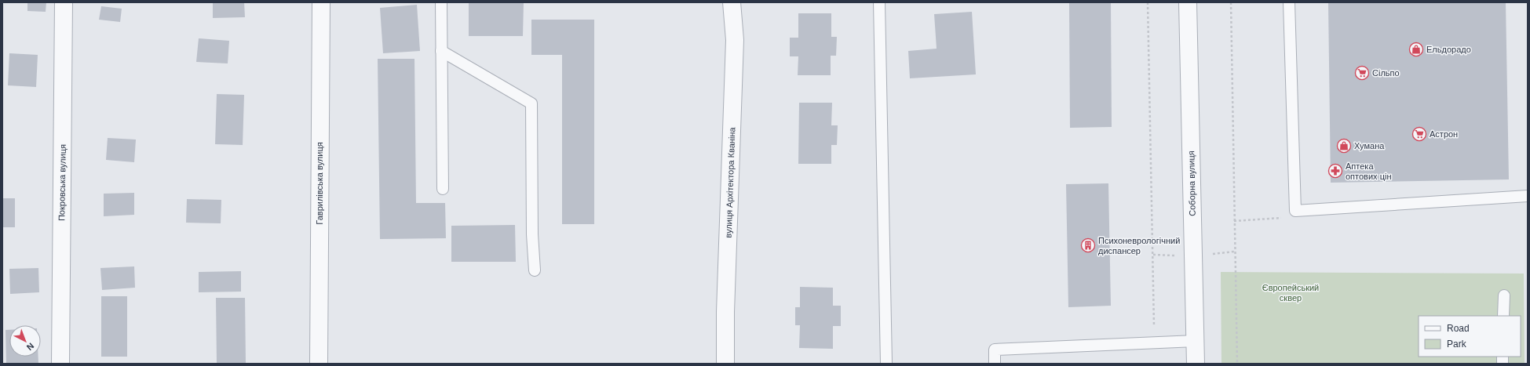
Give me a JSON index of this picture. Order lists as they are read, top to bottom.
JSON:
{
  "streets": {
    "street": [
      "Покровська вулиця",
      "вулиця Архітектора Кваніна",
      "Гаврилівська вулиця",
      "Соборна вулиця"
    ]
  },
  "parks": ["Європейський сквер"],
  "places": {
    "shop": ["Ельдорадо", "Хумана"],
    "supermarket": ["Сільпо", "Астрон"],
    "pharmacy": ["Аптека оптових цін"],
    "building": ["Психоневрологічний диспансер"]
  },
  "legend": ["Road", "Park"],
  "north": "bottom right"
}
